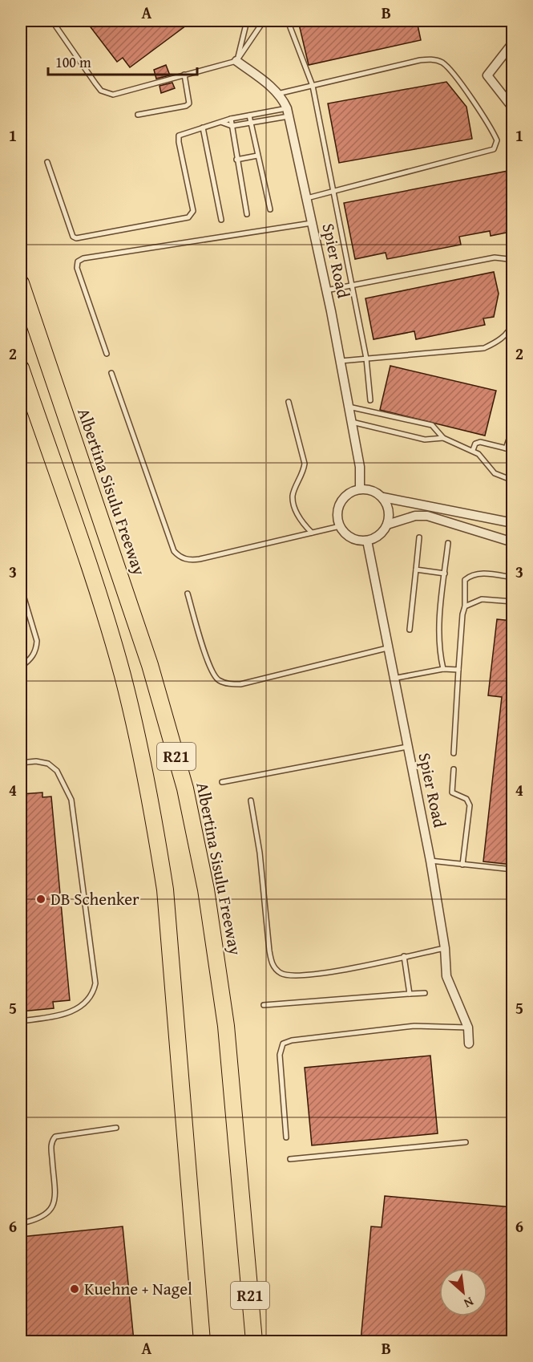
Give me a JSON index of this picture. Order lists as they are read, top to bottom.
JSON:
{
  "streets": {
    "highway": ["Albertina Sisulu Freeway", "R21"],
    "street": ["Spier Road"]
  },
  "places": ["DB Schenker", "Kuehne + Nagel"],
  "scale_bar": "100 m",
  "north": "bottom right",
  "grid": {
    "columns": ["A", "B"],
    "rows": [
      "1",
      "2",
      "3",
      "4",
      "5",
      "6"
    ]
  }
}
